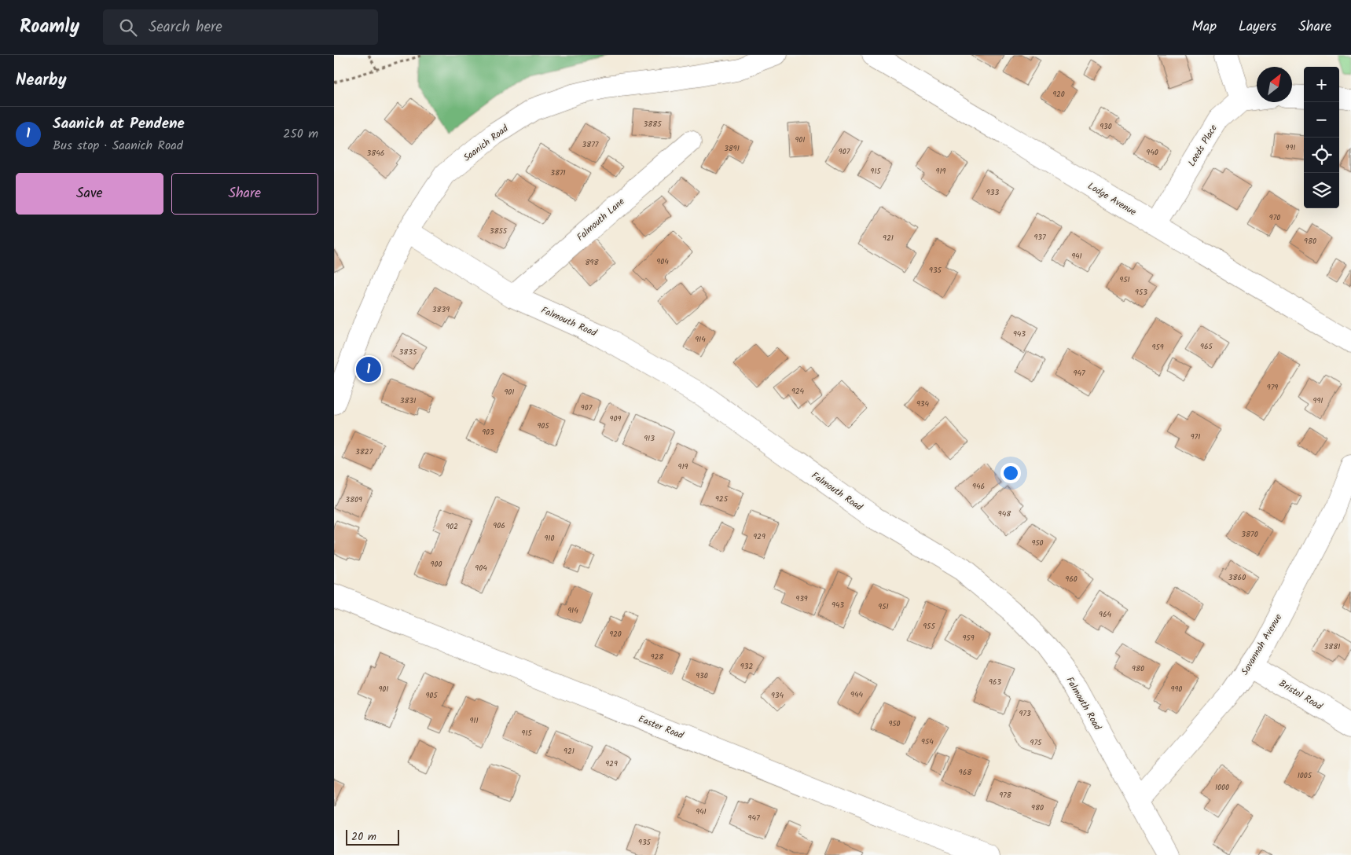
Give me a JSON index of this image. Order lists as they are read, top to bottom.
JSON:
{
  "streets": {
    "street": [
      "Saanich Road",
      "Leeds Place",
      "Lodge Avenue",
      "Falmouth Lane",
      "Falmouth Road",
      "Savannah Avenue",
      "Bristol Road",
      "Easter Road"
    ]
  },
  "crossings": [
    ["Saanich Road", "Falmouth Road"],
    ["Leeds Place", "Lodge Avenue"],
    ["Falmouth Lane", "Falmouth Road"],
    ["Falmouth Road", "Savannah Avenue"],
    ["Savannah Avenue", "Bristol Road"]
  ],
  "house_numbers": [
    "920",
    "3885",
    "930",
    "901",
    "3877",
    "991",
    "3891",
    "907",
    "940",
    "3846",
    "915",
    "919",
    "3871",
    "933",
    "970",
    "3855",
    "937",
    "921",
    "980",
    "941",
    "904",
    "898",
    "935",
    "951",
    "953",
    "3839",
    "943",
    "914",
    "965",
    "959",
    "3835",
    "947",
    "979",
    "924",
    "901",
    "3831",
    "991",
    "934",
    "907",
    "909",
    "905",
    "903",
    "971",
    "913",
    "3827",
    "919",
    "946",
    "925",
    "3809",
    "948",
    "906",
    "902",
    "3870",
    "929",
    "910",
    "950",
    "900",
    "904",
    "3860",
    "960",
    "939",
    "943",
    "951",
    "914",
    "964",
    "955",
    "920",
    "959",
    "3881",
    "928",
    "932",
    "980",
    "930",
    "963",
    "901",
    "990",
    "944",
    "905",
    "934",
    "973",
    "911",
    "950",
    "915",
    "954",
    "975",
    "921",
    "929",
    "968",
    "1005",
    "1000",
    "978",
    "980",
    "941",
    "947",
    "935"
  ],
  "scale_bar": "20 m",
  "north": "top right",
  "page": {
    "header": "Roamly",
    "search": "Search here",
    "nav": ["Map", "Layers", "Share"],
    "heading": "Nearby",
    "map_buttons": ["+", "−"],
    "list": [
      {
        "mark": "1",
        "name": "Saanich at Pendene",
        "note": "Bus stop · Saanich Road",
        "value": "250 m"
      }
    ],
    "buttons": ["Save", "Share"],
    "pins": "1",
    "scale": "20 m"
  }
}
